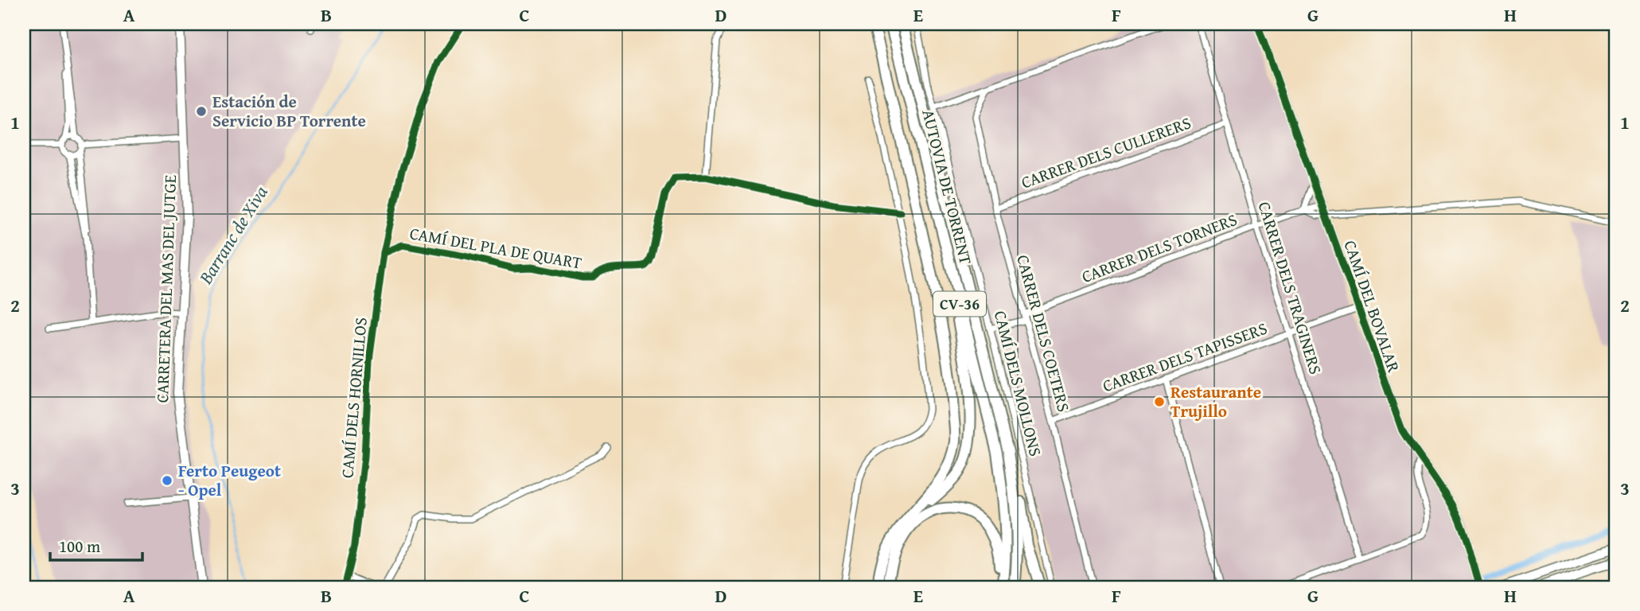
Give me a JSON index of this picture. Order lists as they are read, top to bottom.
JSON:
{
  "streets": {
    "highway": ["AUTOVIA DE TORRENT", "CV-36"],
    "street": [
      "CARRER DELS CULLERERS",
      "CAMÍ DEL PLA DE QUART",
      "CARRER DELS TORNERS",
      "CARRER DELS TRAGINERS",
      "CARRETERA DEL MAS DEL JUTGE",
      "CAMÍ DEL BOVALAR",
      "CARRER DELS COETERS",
      "CARRER DELS TAPISSERS",
      "CAMÍ DELS MOLLONS",
      "CAMÍ DELS HORNILLOS"
    ]
  },
  "crossings": [
    ["CARRER DELS CULLERERS", "CARRER DELS TRAGINERS"],
    ["CARRER DELS CULLERERS", "CARRER DELS COETERS"],
    ["CAMÍ DEL PLA DE QUART", "CAMÍ DELS HORNILLOS"],
    ["CARRER DELS TORNERS", "CARRER DELS TRAGINERS"],
    ["CARRER DELS TORNERS", "CAMÍ DEL BOVALAR"],
    ["CARRER DELS TORNERS", "CARRER DELS COETERS"],
    ["CARRER DELS TORNERS", "CAMÍ DELS MOLLONS"],
    ["CARRER DELS TRAGINERS", "CARRER DELS TAPISSERS"],
    ["CAMÍ DEL BOVALAR", "CARRER DELS TAPISSERS"],
    ["CARRER DELS COETERS", "CARRER DELS TAPISSERS"]
  ],
  "water": ["Barranc de Xiva"],
  "places": ["Estación de Servicio BP Torrente", "Restaurante Trujillo", "Ferto Peugeot - Opel"],
  "scale_bar": "100 m",
  "grid": {
    "columns": [
      "A",
      "B",
      "C",
      "D",
      "E",
      "F",
      "G",
      "H"
    ],
    "rows": ["1", "2", "3"]
  }
}
